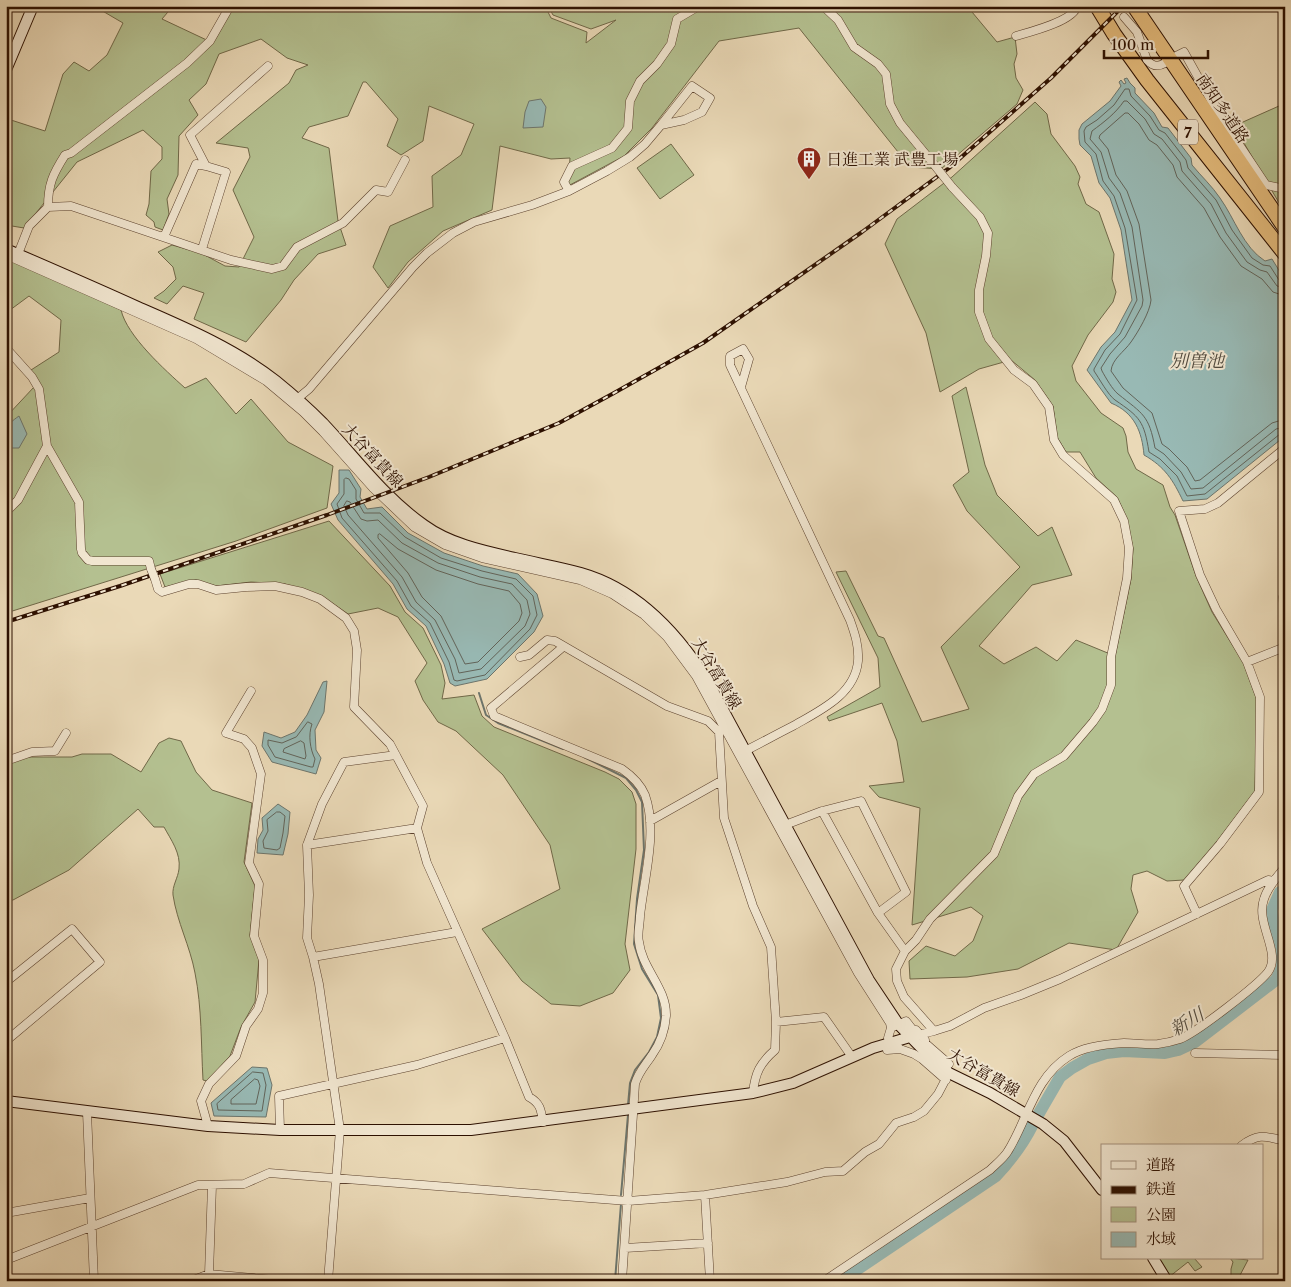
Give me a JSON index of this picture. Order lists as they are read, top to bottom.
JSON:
{
  "streets": {
    "highway": ["南知多道路", "7"],
    "main road": ["大谷富貴線"]
  },
  "water": ["別曽池", "新川"],
  "places": {
    "building": ["日進工業 武豊工場"]
  },
  "legend": [
    "道路",
    "鉄道",
    "公園",
    "水域"
  ],
  "scale_bar": "100 m"
}
